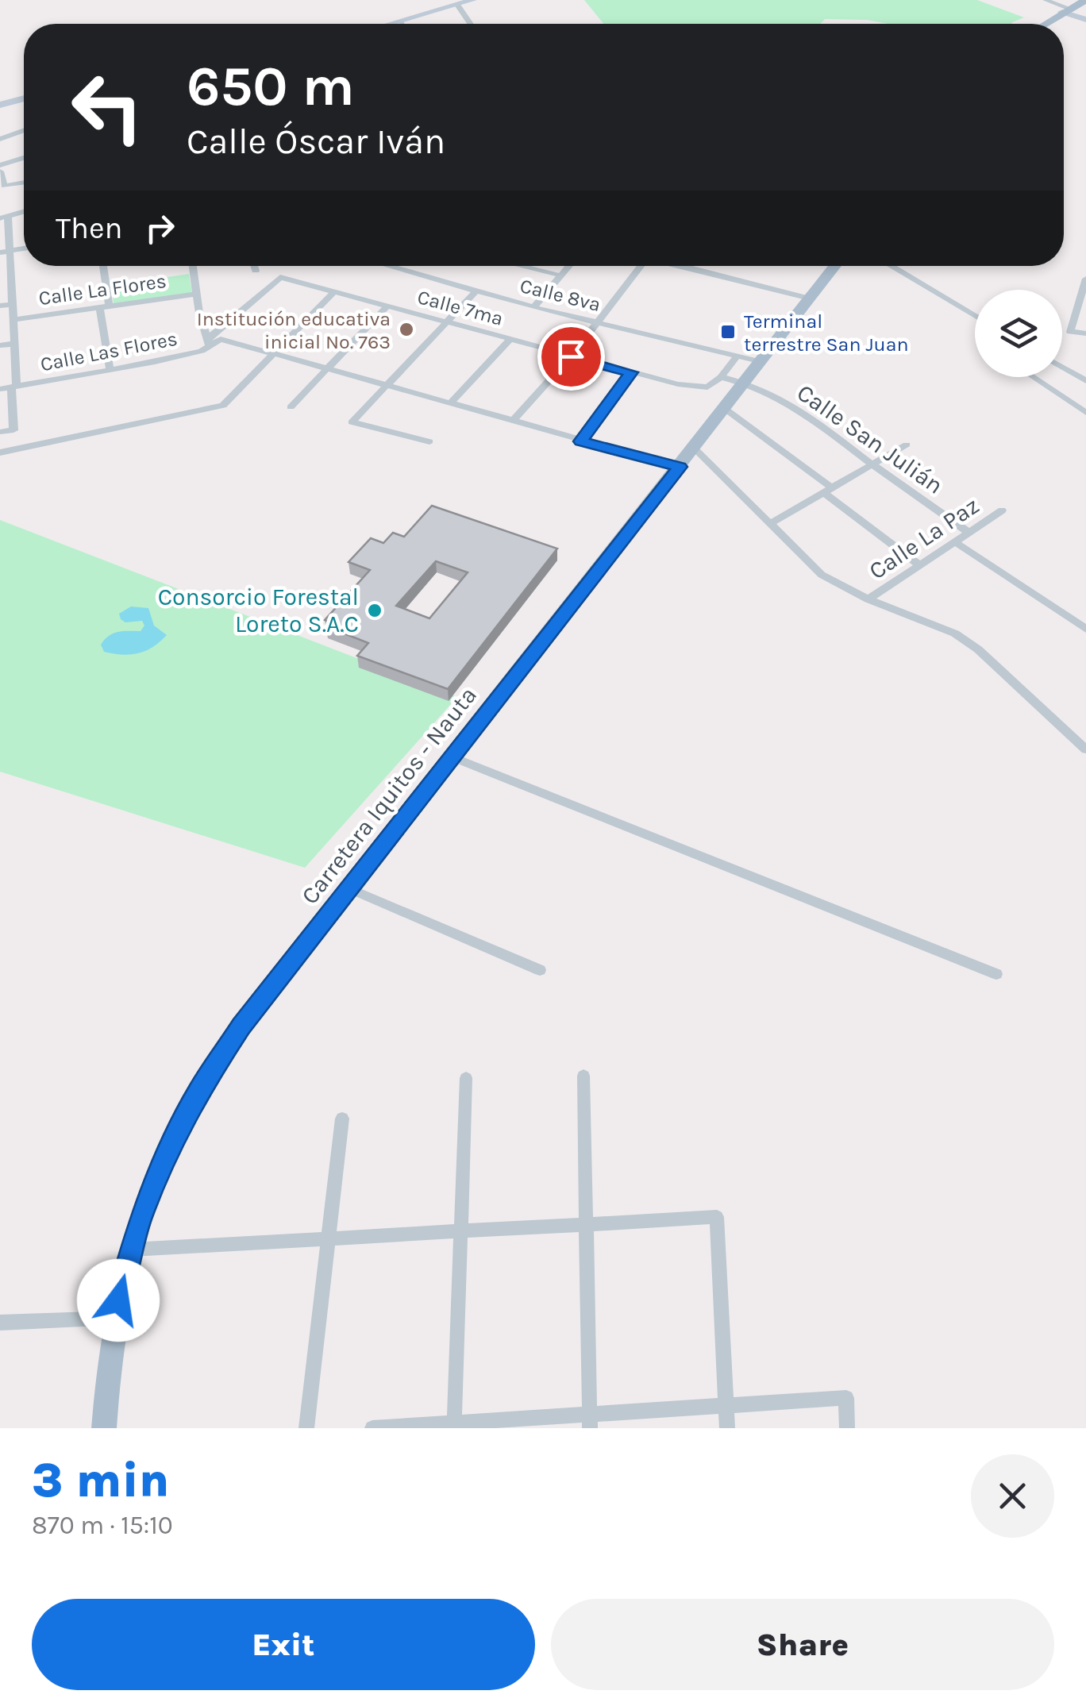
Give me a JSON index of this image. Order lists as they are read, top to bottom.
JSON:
{
  "streets": {
    "main road": ["Carretera Iquitos - Nauta"],
    "street": [
      "Calle La Flores",
      "Calle 8va",
      "Calle 7ma",
      "Calle Las Flores",
      "Calle San Julián",
      "Calle La Paz"
    ]
  },
  "crossings": [
    ["Calle 8va", "Carretera Iquitos - Nauta"],
    ["Calle 7ma", "Calle Las Flores"],
    ["Calle 7ma", "Calle San Julián"],
    ["Calle 7ma", "Carretera Iquitos - Nauta"],
    ["Calle San Julián", "Calle La Paz"],
    ["Calle San Julián", "Carretera Iquitos - Nauta"]
  ],
  "places": {
    "other": ["Institución educativa inicial No. 763", "Consorcio Forestal Loreto S.A.C"],
    "transit": ["Terminal terrestre San Juan"]
  },
  "page": {
    "turn": ["650 m", "Calle Óscar Iván"],
    "then": "Then",
    "heading": ["3 min", "870 m · 15:10"],
    "buttons": ["Exit", "Share"]
  }
}
